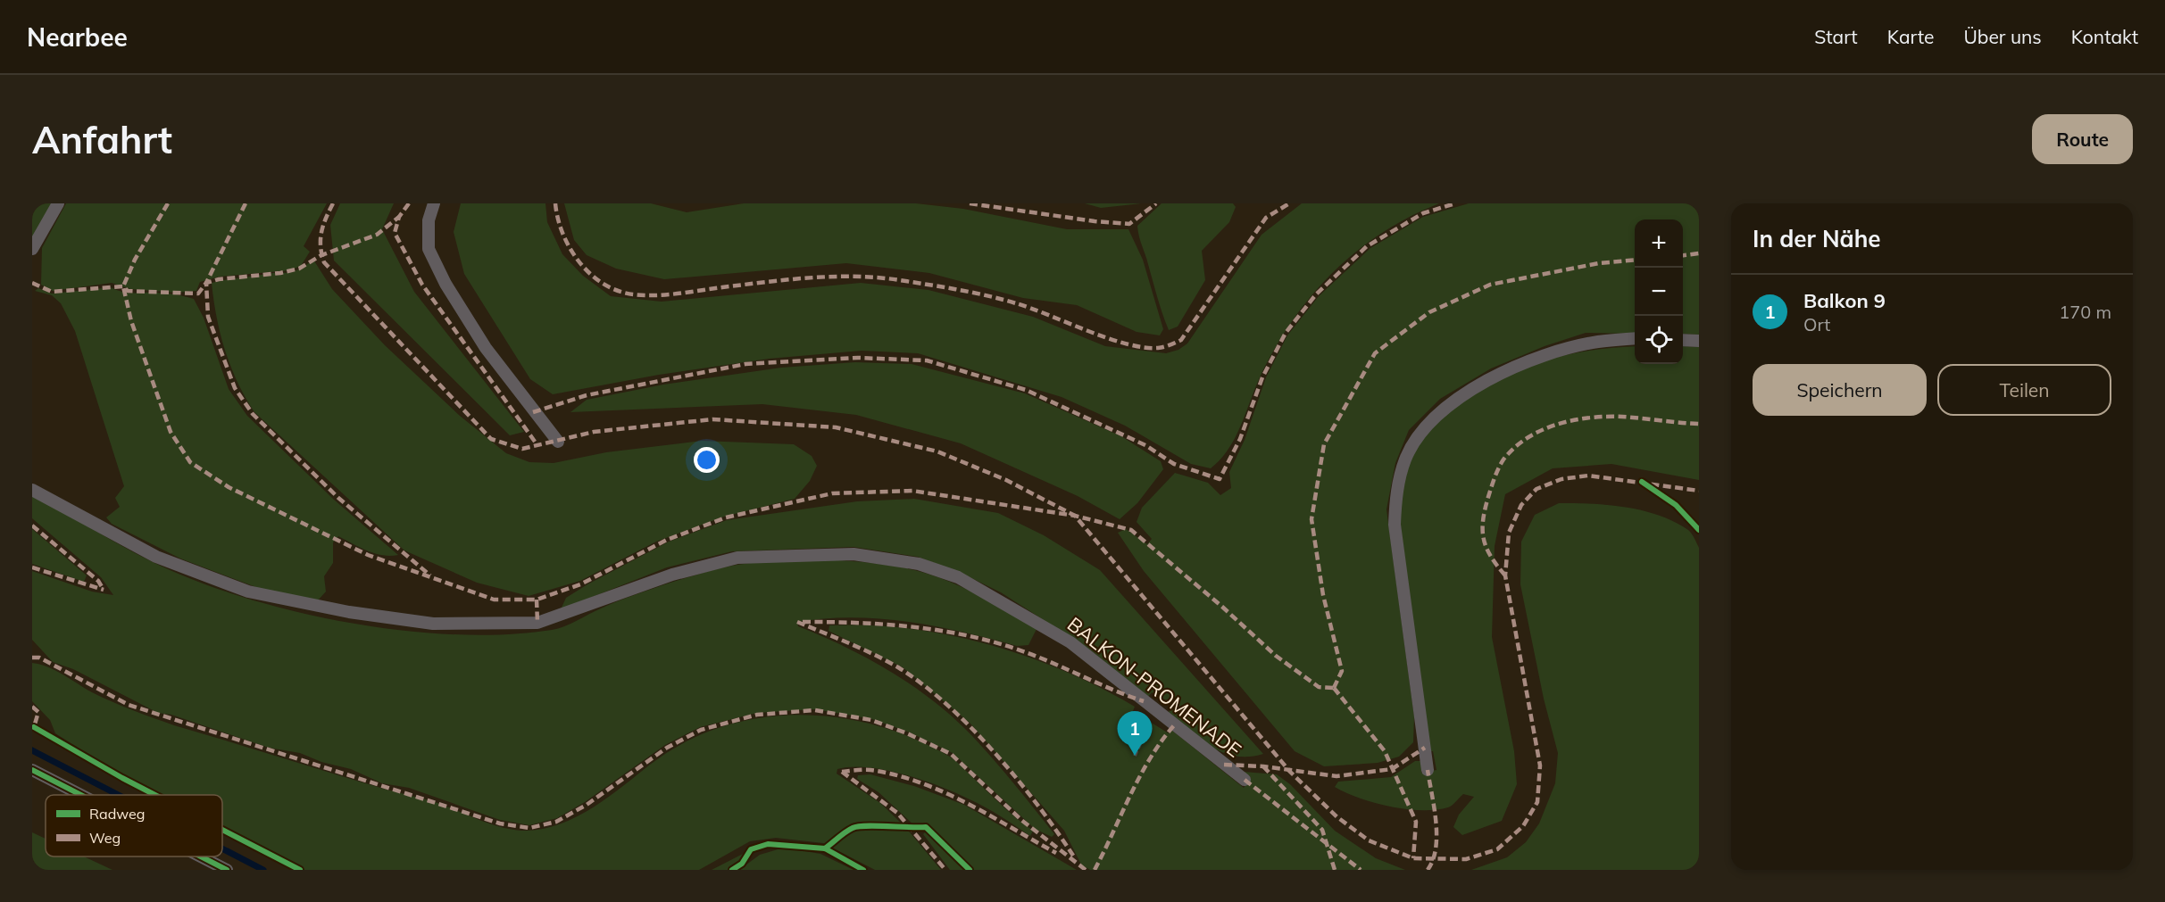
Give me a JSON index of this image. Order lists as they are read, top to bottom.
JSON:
{
  "streets": {
    "lane": ["BALKON-PROMENADE"]
  },
  "legend": ["Radweg", "Weg"],
  "page": {
    "header": "Nearbee",
    "nav": [
      "Start",
      "Karte",
      "Über uns",
      "Kontakt"
    ],
    "buttons": [
      "Route",
      ["Speichern", "Teilen"]
    ],
    "title": "Anfahrt",
    "heading": "In der Nähe",
    "map_buttons": ["+", "−"],
    "list": [
      {
        "mark": "1",
        "name": "Balkon 9",
        "note": "Ort",
        "value": "170 m"
      }
    ],
    "pins": "1"
  }
}
